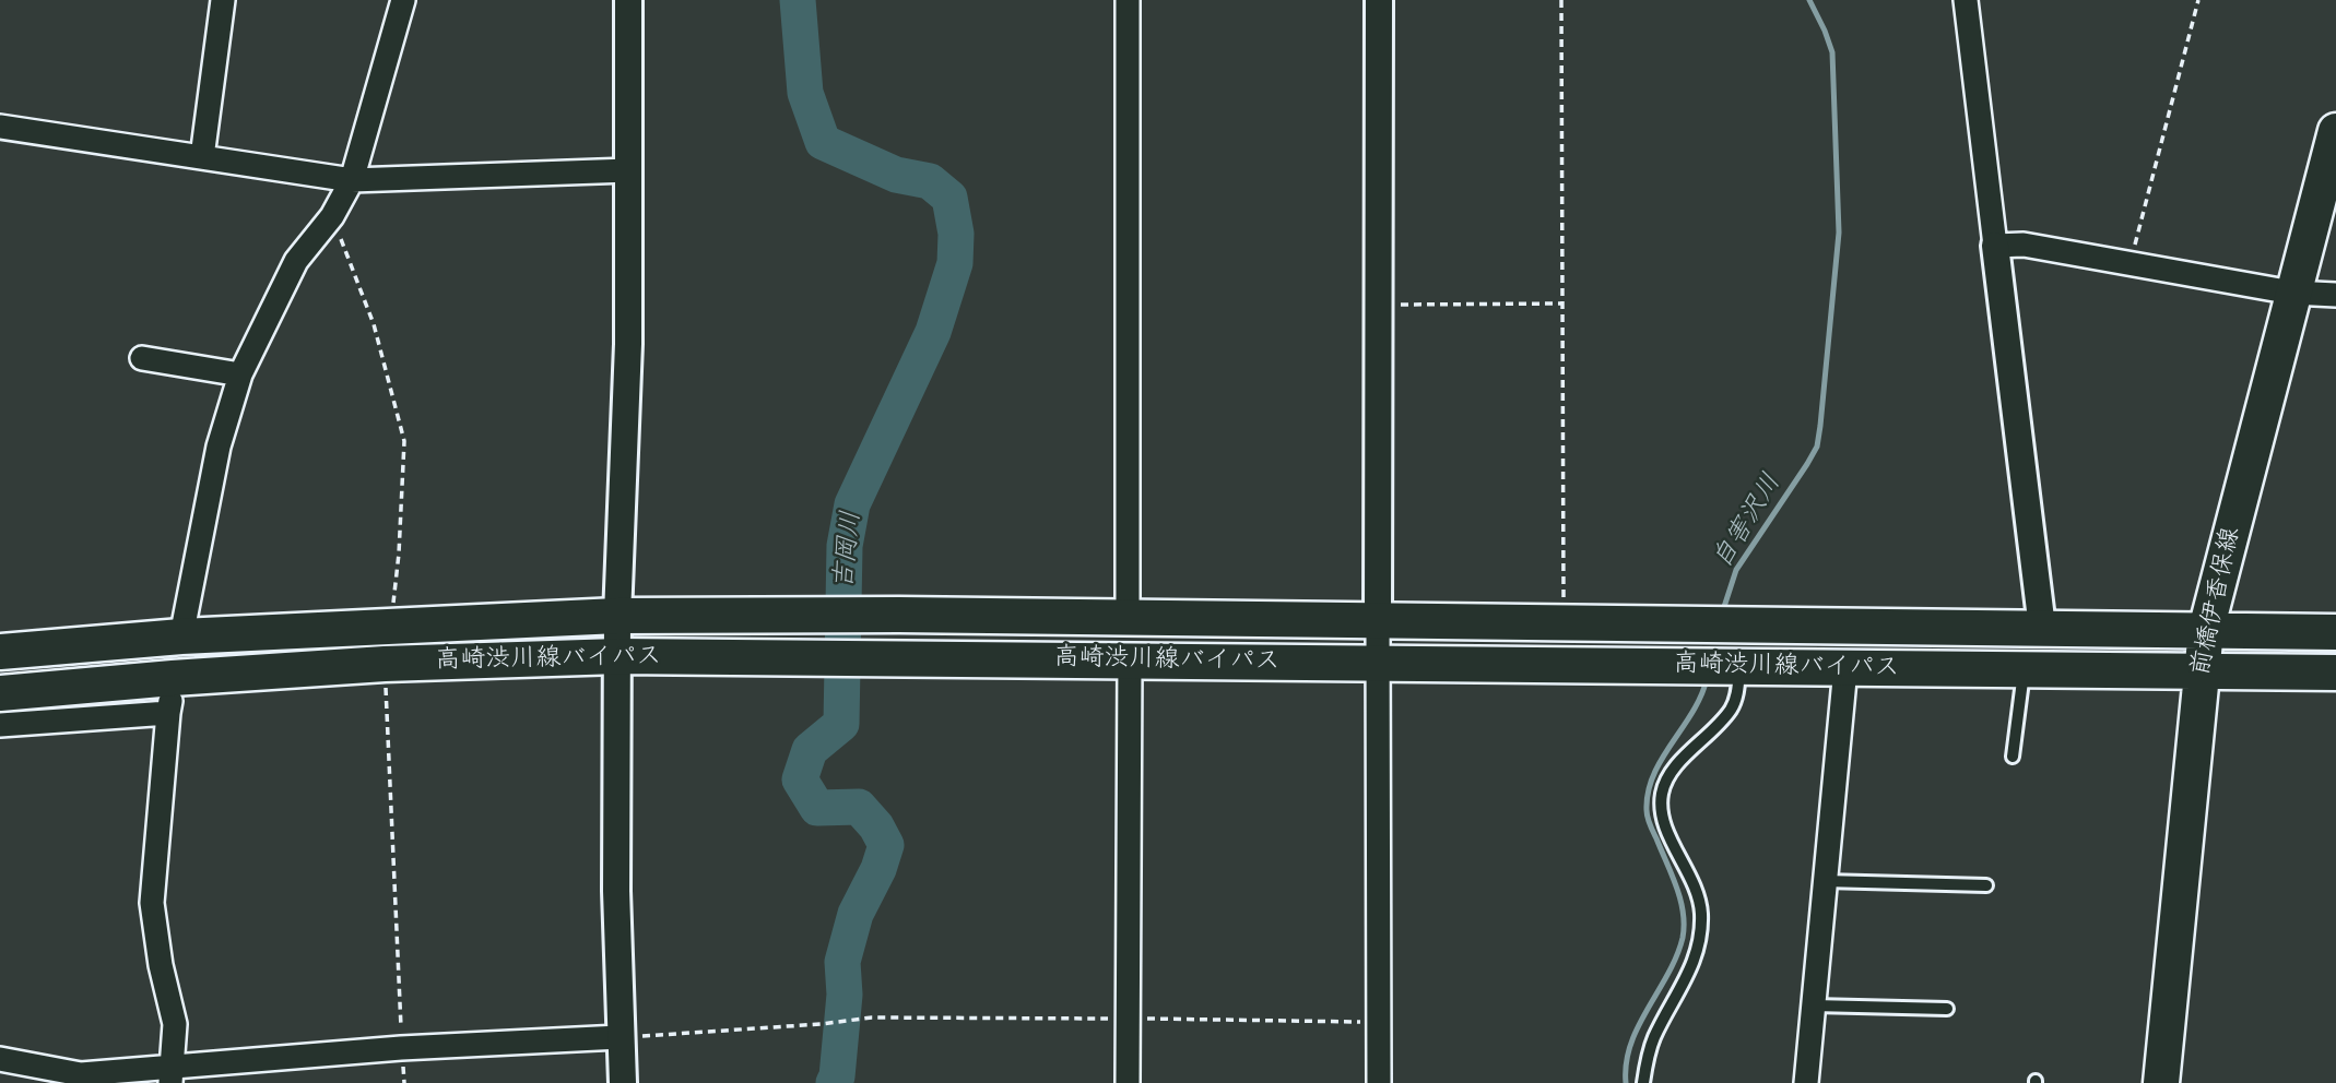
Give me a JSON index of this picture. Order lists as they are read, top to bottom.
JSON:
{
  "streets": {
    "main road": ["前橋伊香保線", "高崎渋川線バイパス"]
  },
  "crossings": [
    ["前橋伊香保線", "高崎渋川線バイパス"]
  ],
  "water": ["自害沢川", "吉岡川"]
}
